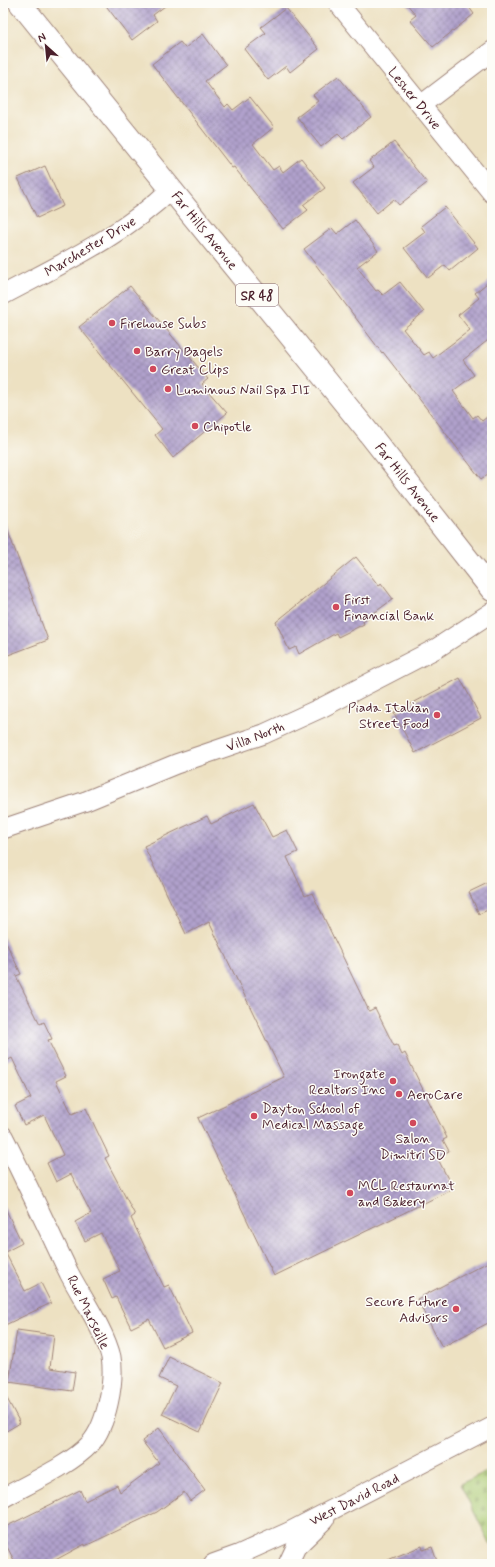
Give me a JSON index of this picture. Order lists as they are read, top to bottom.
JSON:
{
  "streets": {
    "main road": ["Far Hills Avenue", "SR 48"],
    "street": [
      "Lesher Drive",
      "Marchester Drive",
      "Villa North",
      "Rue Marseille",
      "West David Road"
    ]
  },
  "crossings": [
    ["Far Hills Avenue", "Marchester Drive"]
  ],
  "places": [
    "Firehouse Subs",
    "Barry Bagels",
    "Great Clips",
    "Luminous Nail Spa III",
    "Chipotle",
    "First Financial Bank",
    "Piada Italian Street Food",
    "Irongate Realtors Inc",
    "AeroCare",
    "Dayton School of Medical Massage",
    "Salon Dimitri SD",
    "MCL Restaurnat and Bakery",
    "Secure Future Advisors"
  ],
  "north": "top left"
}
